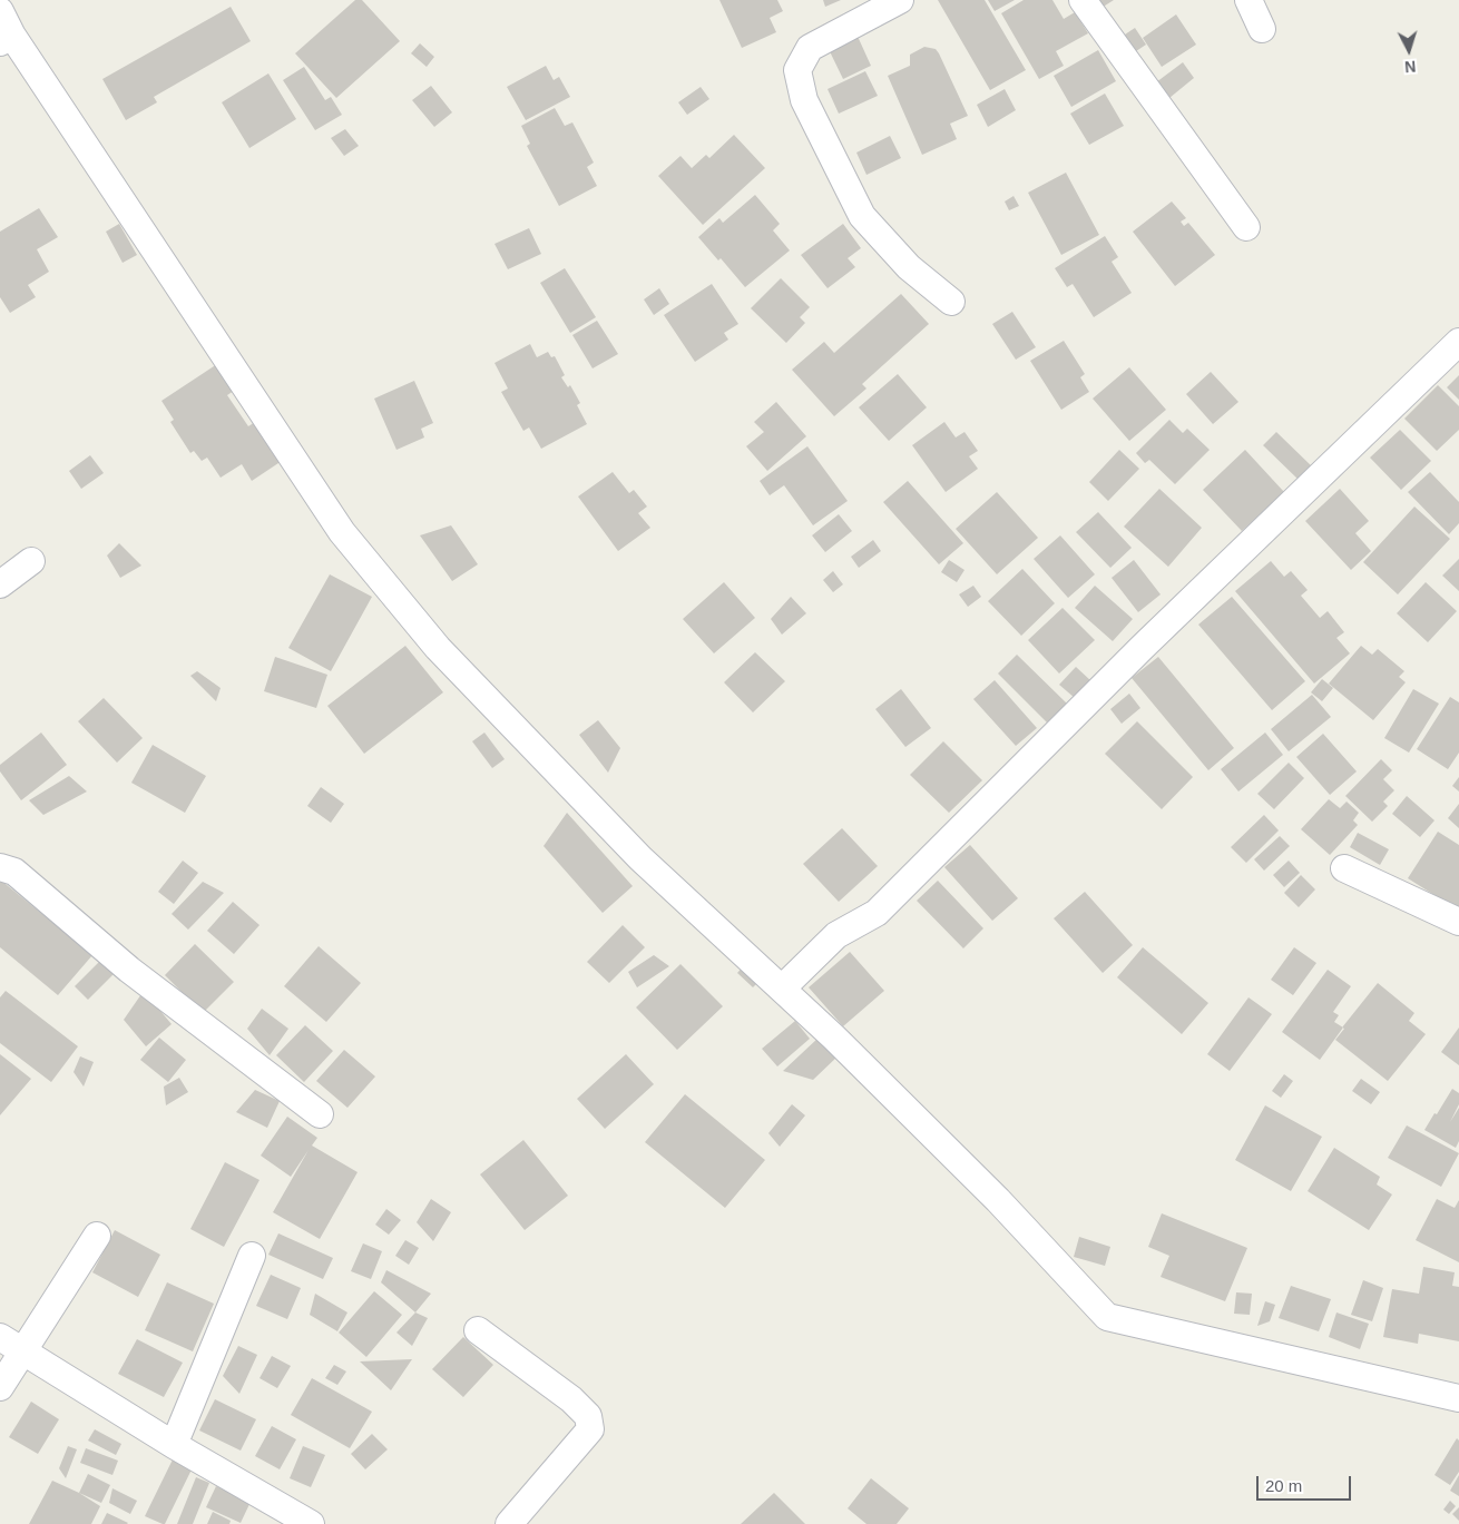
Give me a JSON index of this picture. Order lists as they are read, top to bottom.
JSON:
{
  "scale_bar": "20 m",
  "north": "bottom"
}
